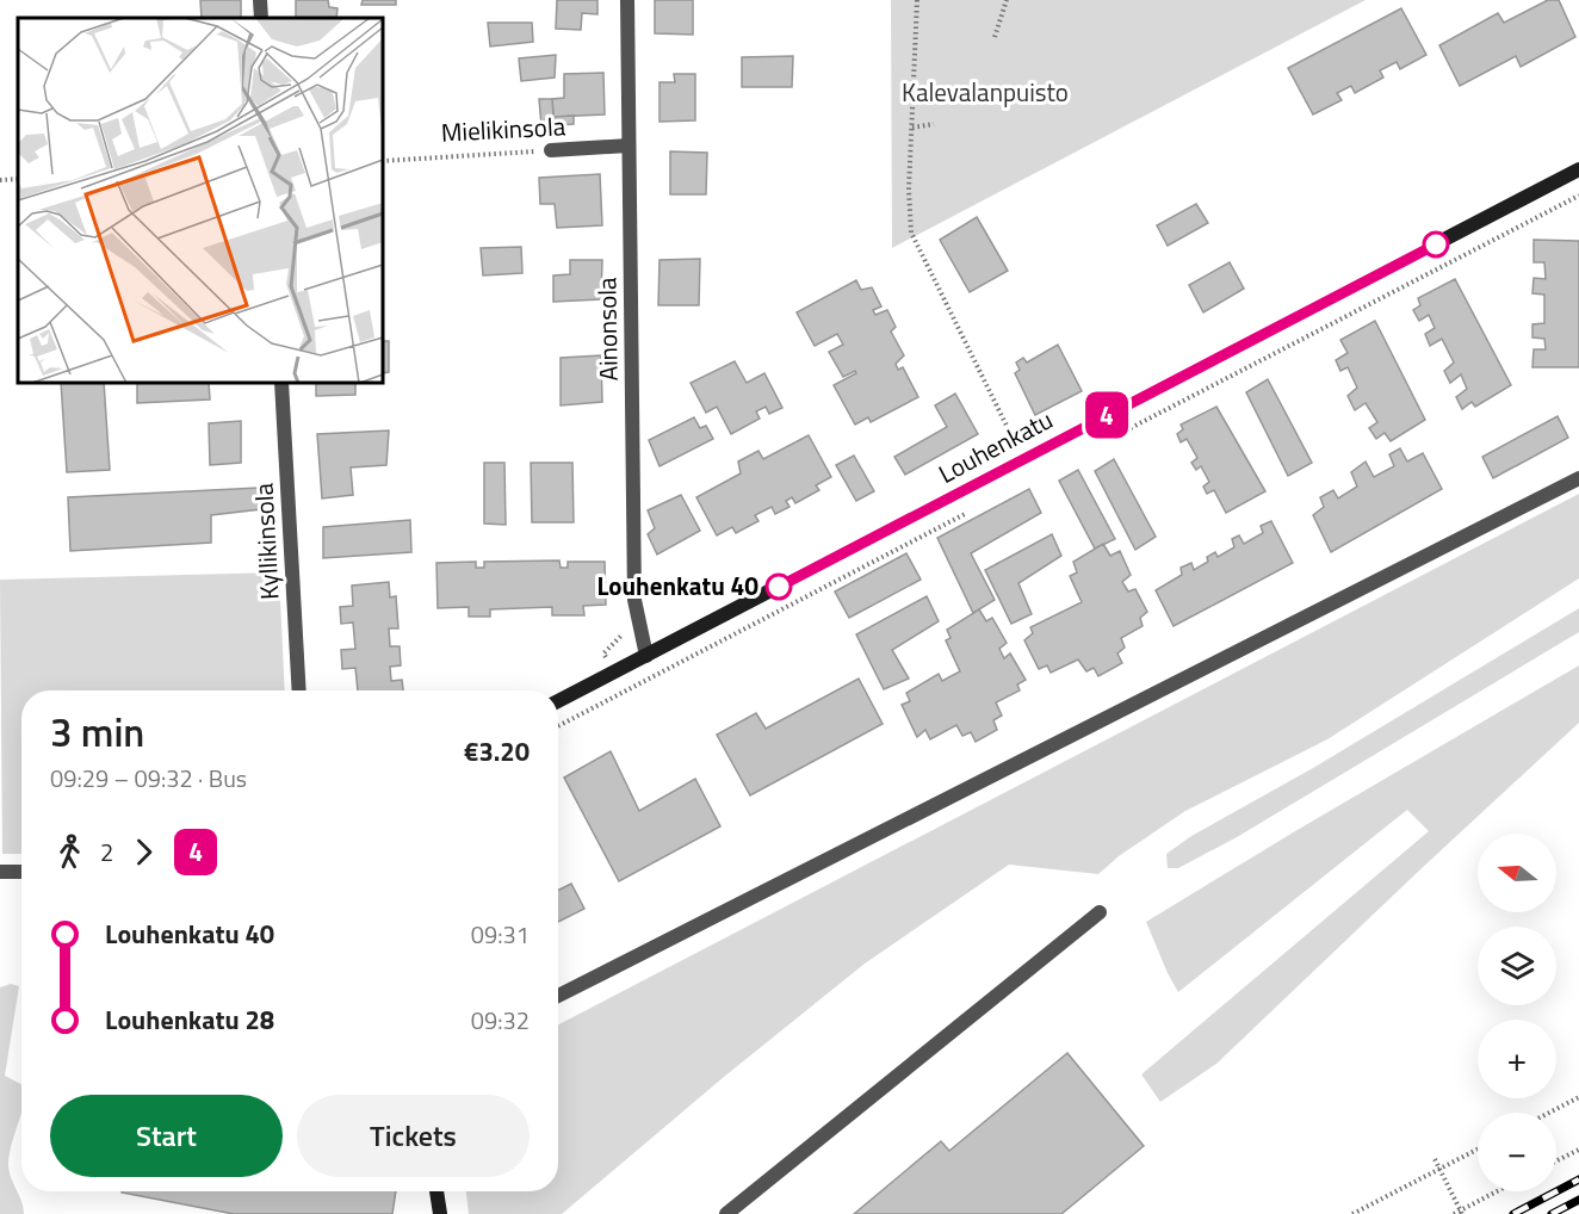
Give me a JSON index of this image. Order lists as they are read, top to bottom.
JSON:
{
  "streets": {
    "street": [
      "Mielikinsola",
      "Ainonsola",
      "Louhenkatu",
      "Kyllikinsola"
    ]
  },
  "crossings": [
    ["Mielikinsola", "Ainonsola"],
    ["Ainonsola", "Louhenkatu"]
  ],
  "parks": ["Kalevalanpuisto"],
  "places": ["Louhenkatu 40"],
  "lines": ["bus line 4"],
  "north": "left",
  "page": {
    "on_map": "4",
    "heading": ["3 min", "09:29 – 09:32 · Bus", "€3.20"],
    "legs": ["2", "4"],
    "map_buttons": ["+", "−"],
    "list": [
      {
        "name": "Louhenkatu 40",
        "value": "09:31"
      },
      {
        "name": "Louhenkatu 28",
        "value": "09:32"
      }
    ],
    "buttons": ["Start", "Tickets"]
  }
}
